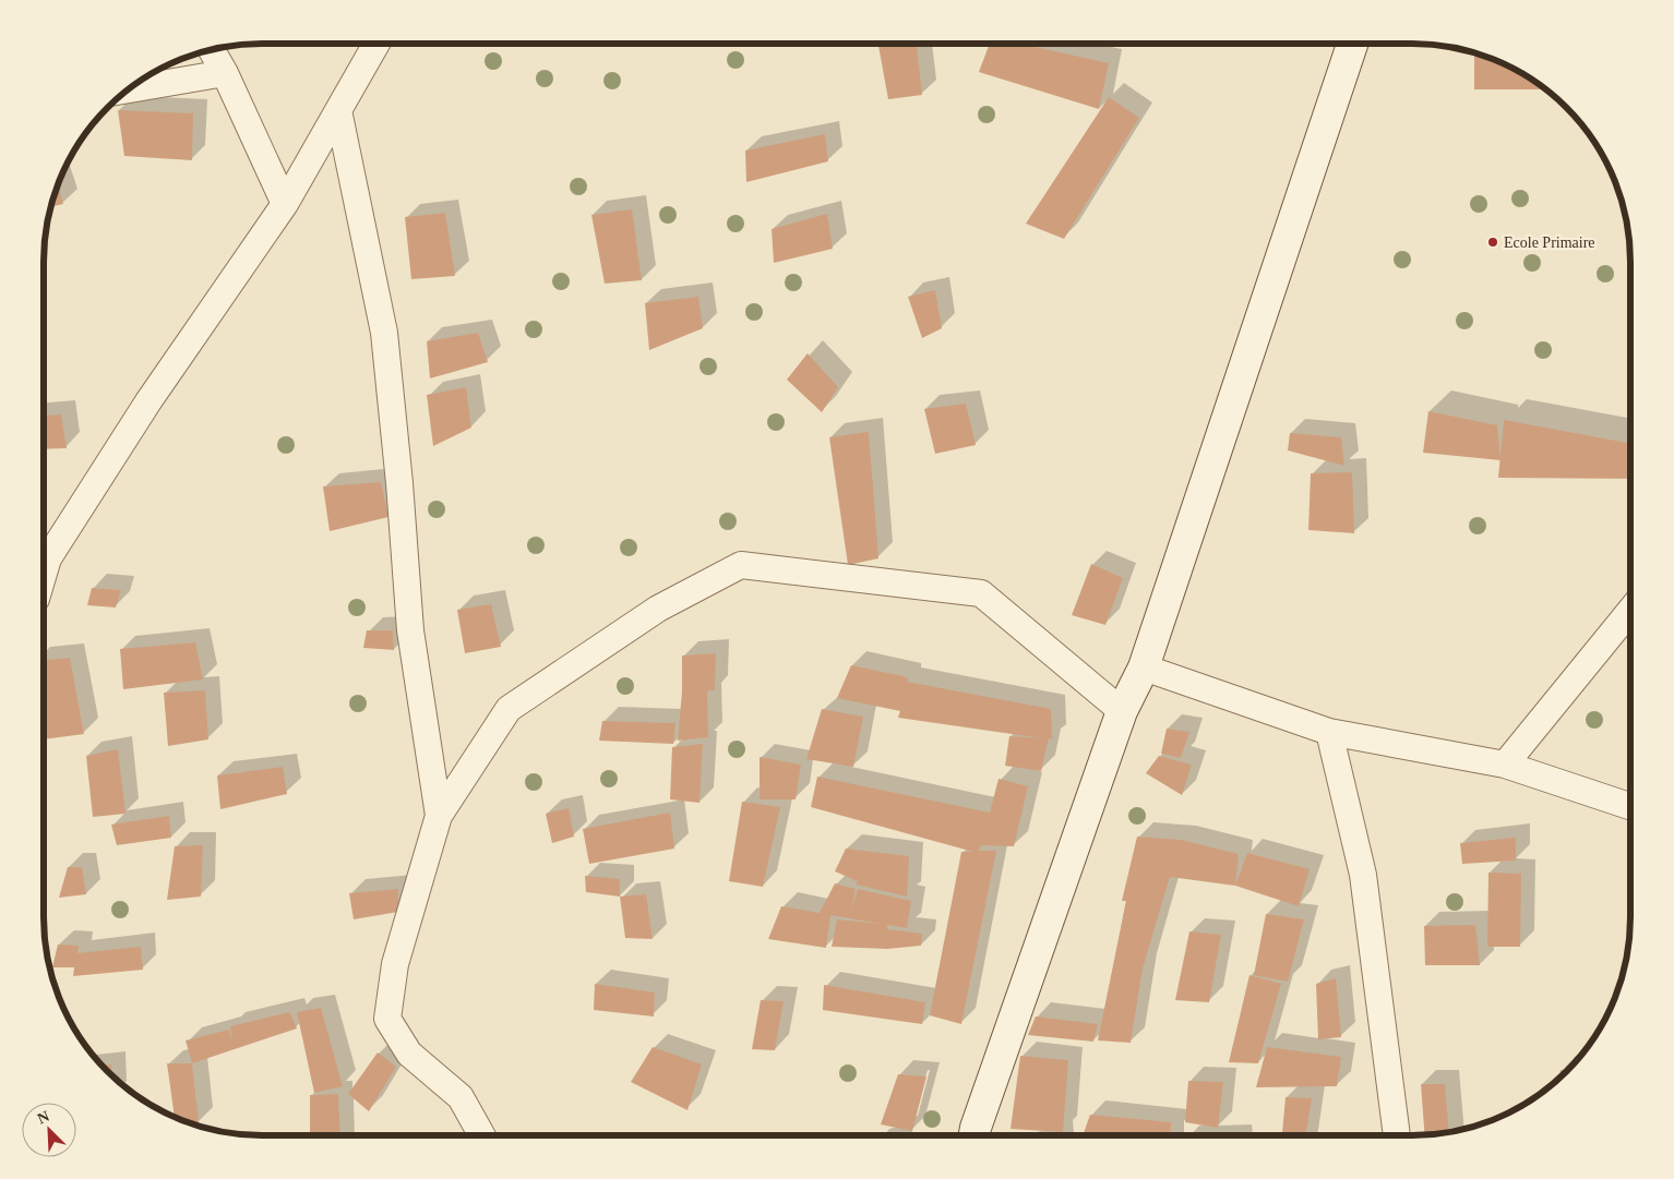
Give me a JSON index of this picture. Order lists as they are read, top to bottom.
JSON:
{
  "places": ["Ecole Primaire"],
  "north": "top left"
}
